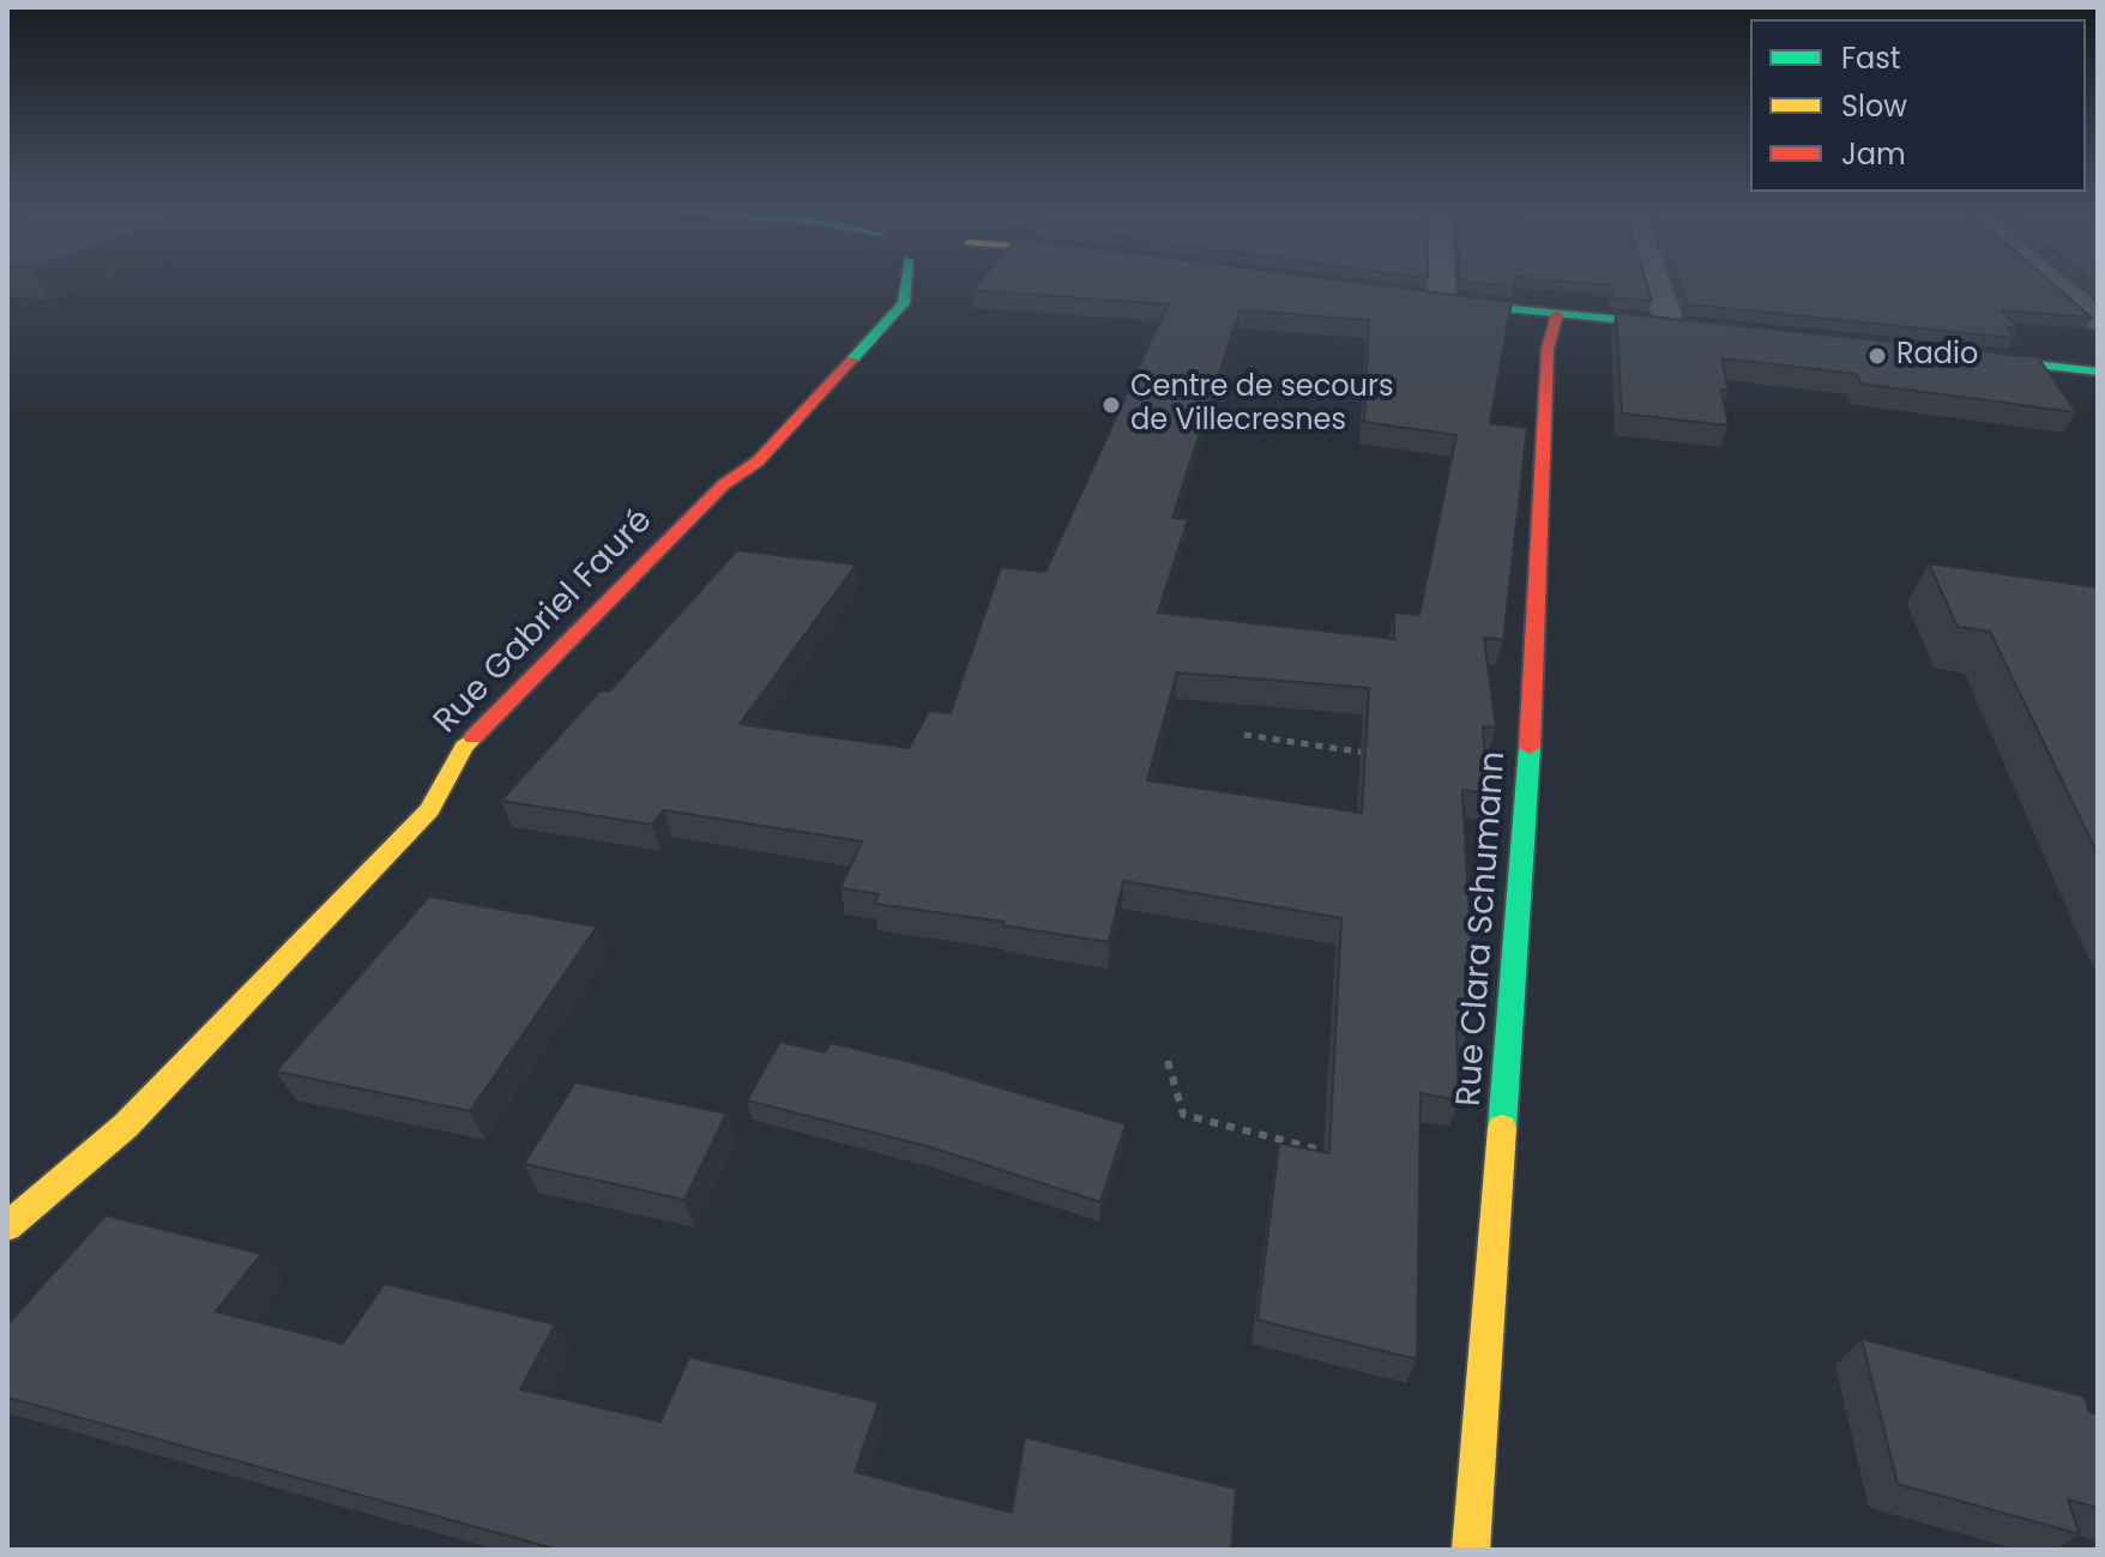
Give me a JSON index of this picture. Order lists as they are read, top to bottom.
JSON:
{
  "streets": {
    "street": ["Rue Gabriel Fauré", "Rue Clara Schumann"]
  },
  "places": ["Radio", "Centre de secours de Villecresnes"],
  "legend": ["Fast", "Slow", "Jam"]
}
